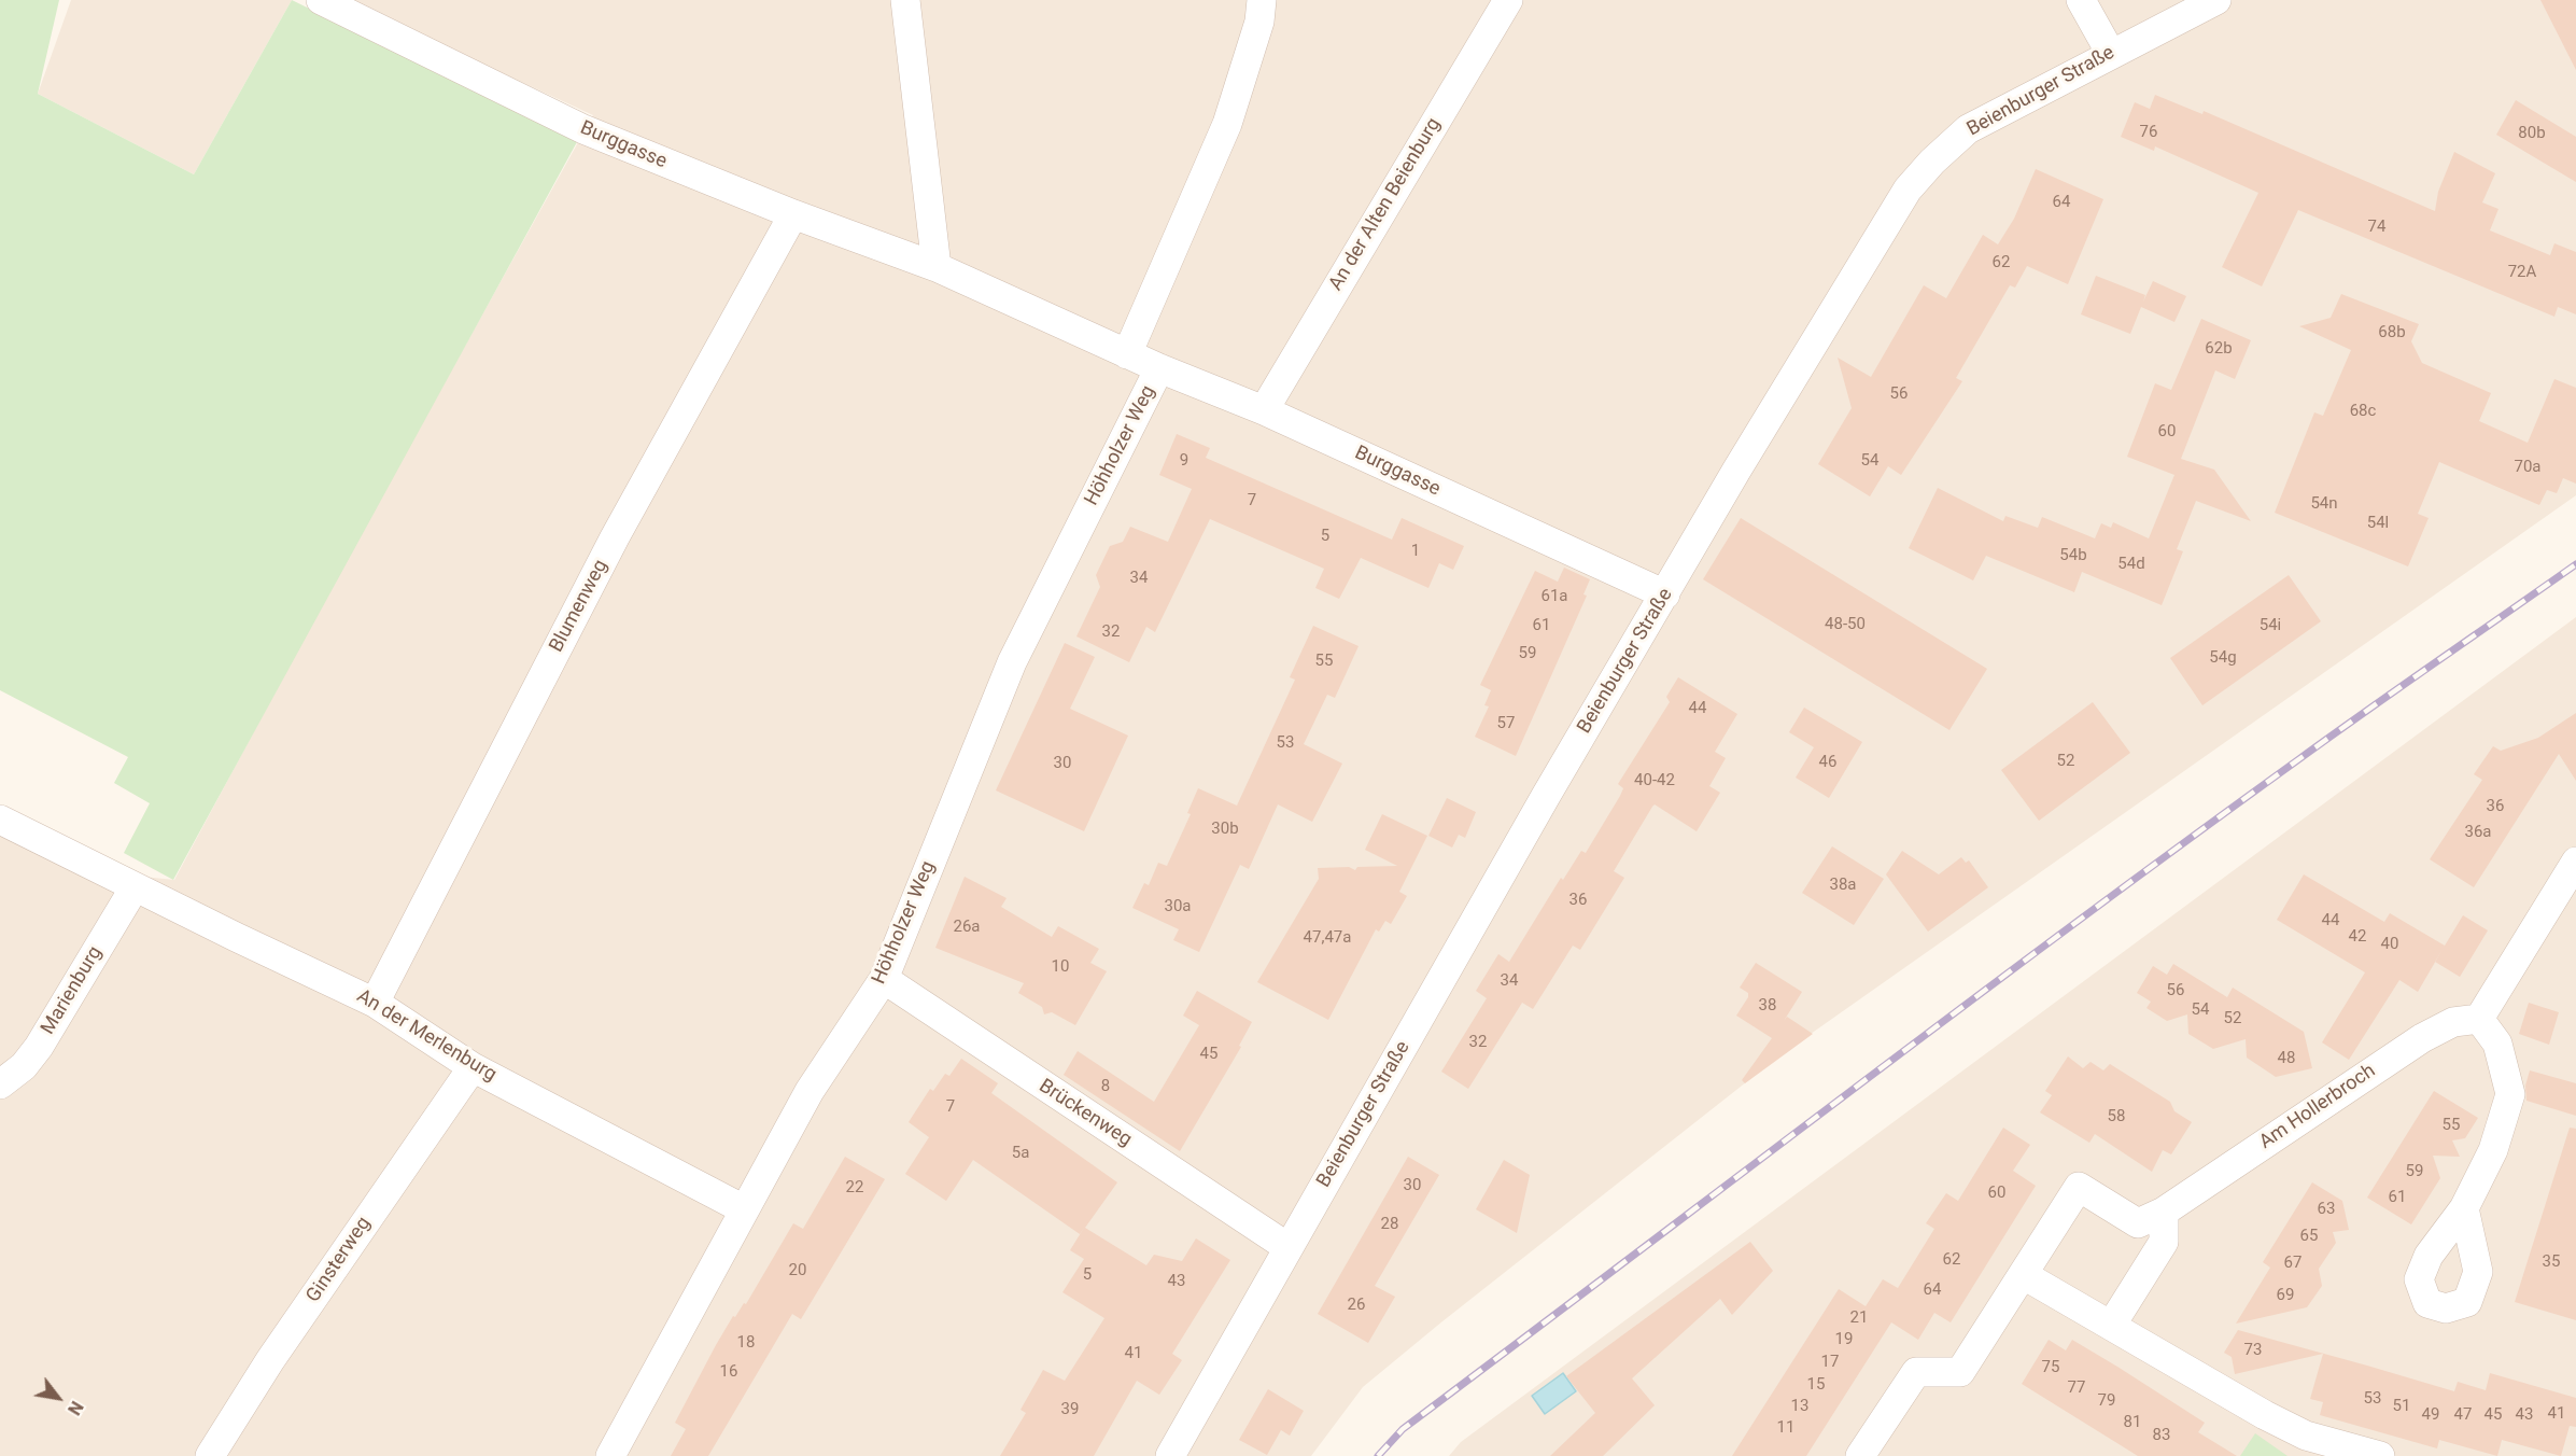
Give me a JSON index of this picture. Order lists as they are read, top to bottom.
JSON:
{
  "streets": {
    "street": [
      "Beienburger Straße",
      "Burggasse",
      "An der Alten Beienburg",
      "Höhholzer Weg",
      "Blumenweg",
      "Marienburg",
      "An der Merlenburg",
      "Am Hollerbroch",
      "Brückenweg",
      "Ginsterweg"
    ]
  },
  "crossings": [
    ["Beienburger Straße", "Burggasse"],
    ["Beienburger Straße", "Brückenweg"],
    ["Burggasse", "An der Alten Beienburg"],
    ["Burggasse", "Höhholzer Weg"],
    ["Burggasse", "Blumenweg"],
    ["Höhholzer Weg", "An der Merlenburg"],
    ["Höhholzer Weg", "Brückenweg"],
    ["Blumenweg", "An der Merlenburg"],
    ["Marienburg", "An der Merlenburg"],
    ["An der Merlenburg", "Ginsterweg"]
  ],
  "house_numbers": [
    "76",
    "80b",
    "64",
    "74",
    "62",
    "72A",
    "68b",
    "62b",
    "56",
    "68c",
    "60",
    "9",
    "54",
    "70a",
    "7",
    "54n",
    "54l",
    "5",
    "1",
    "54b",
    "54d",
    "34",
    "61a",
    "48-50",
    "61",
    "54i",
    "32",
    "59",
    "54g",
    "55",
    "44",
    "57",
    "53",
    "52",
    "46",
    "30",
    "40-42",
    "36",
    "30b",
    "36a",
    "38a",
    "36",
    "30a",
    "44",
    "26a",
    "42",
    "47,47a",
    "40",
    "10",
    "34",
    "56",
    "38",
    "54",
    "52",
    "32",
    "45",
    "48",
    "8",
    "7",
    "58",
    "55",
    "5a",
    "59",
    "30",
    "22",
    "60",
    "61",
    "63",
    "28",
    "65",
    "62",
    "35",
    "67",
    "20",
    "5",
    "43",
    "64",
    "69",
    "26",
    "21",
    "19",
    "18",
    "73",
    "41",
    "17",
    "75",
    "16",
    "15",
    "77",
    "53",
    "79",
    "13",
    "51",
    "39",
    "41",
    "49",
    "47",
    "45",
    "43",
    "81",
    "11",
    "83"
  ],
  "north": "bottom right"
}
